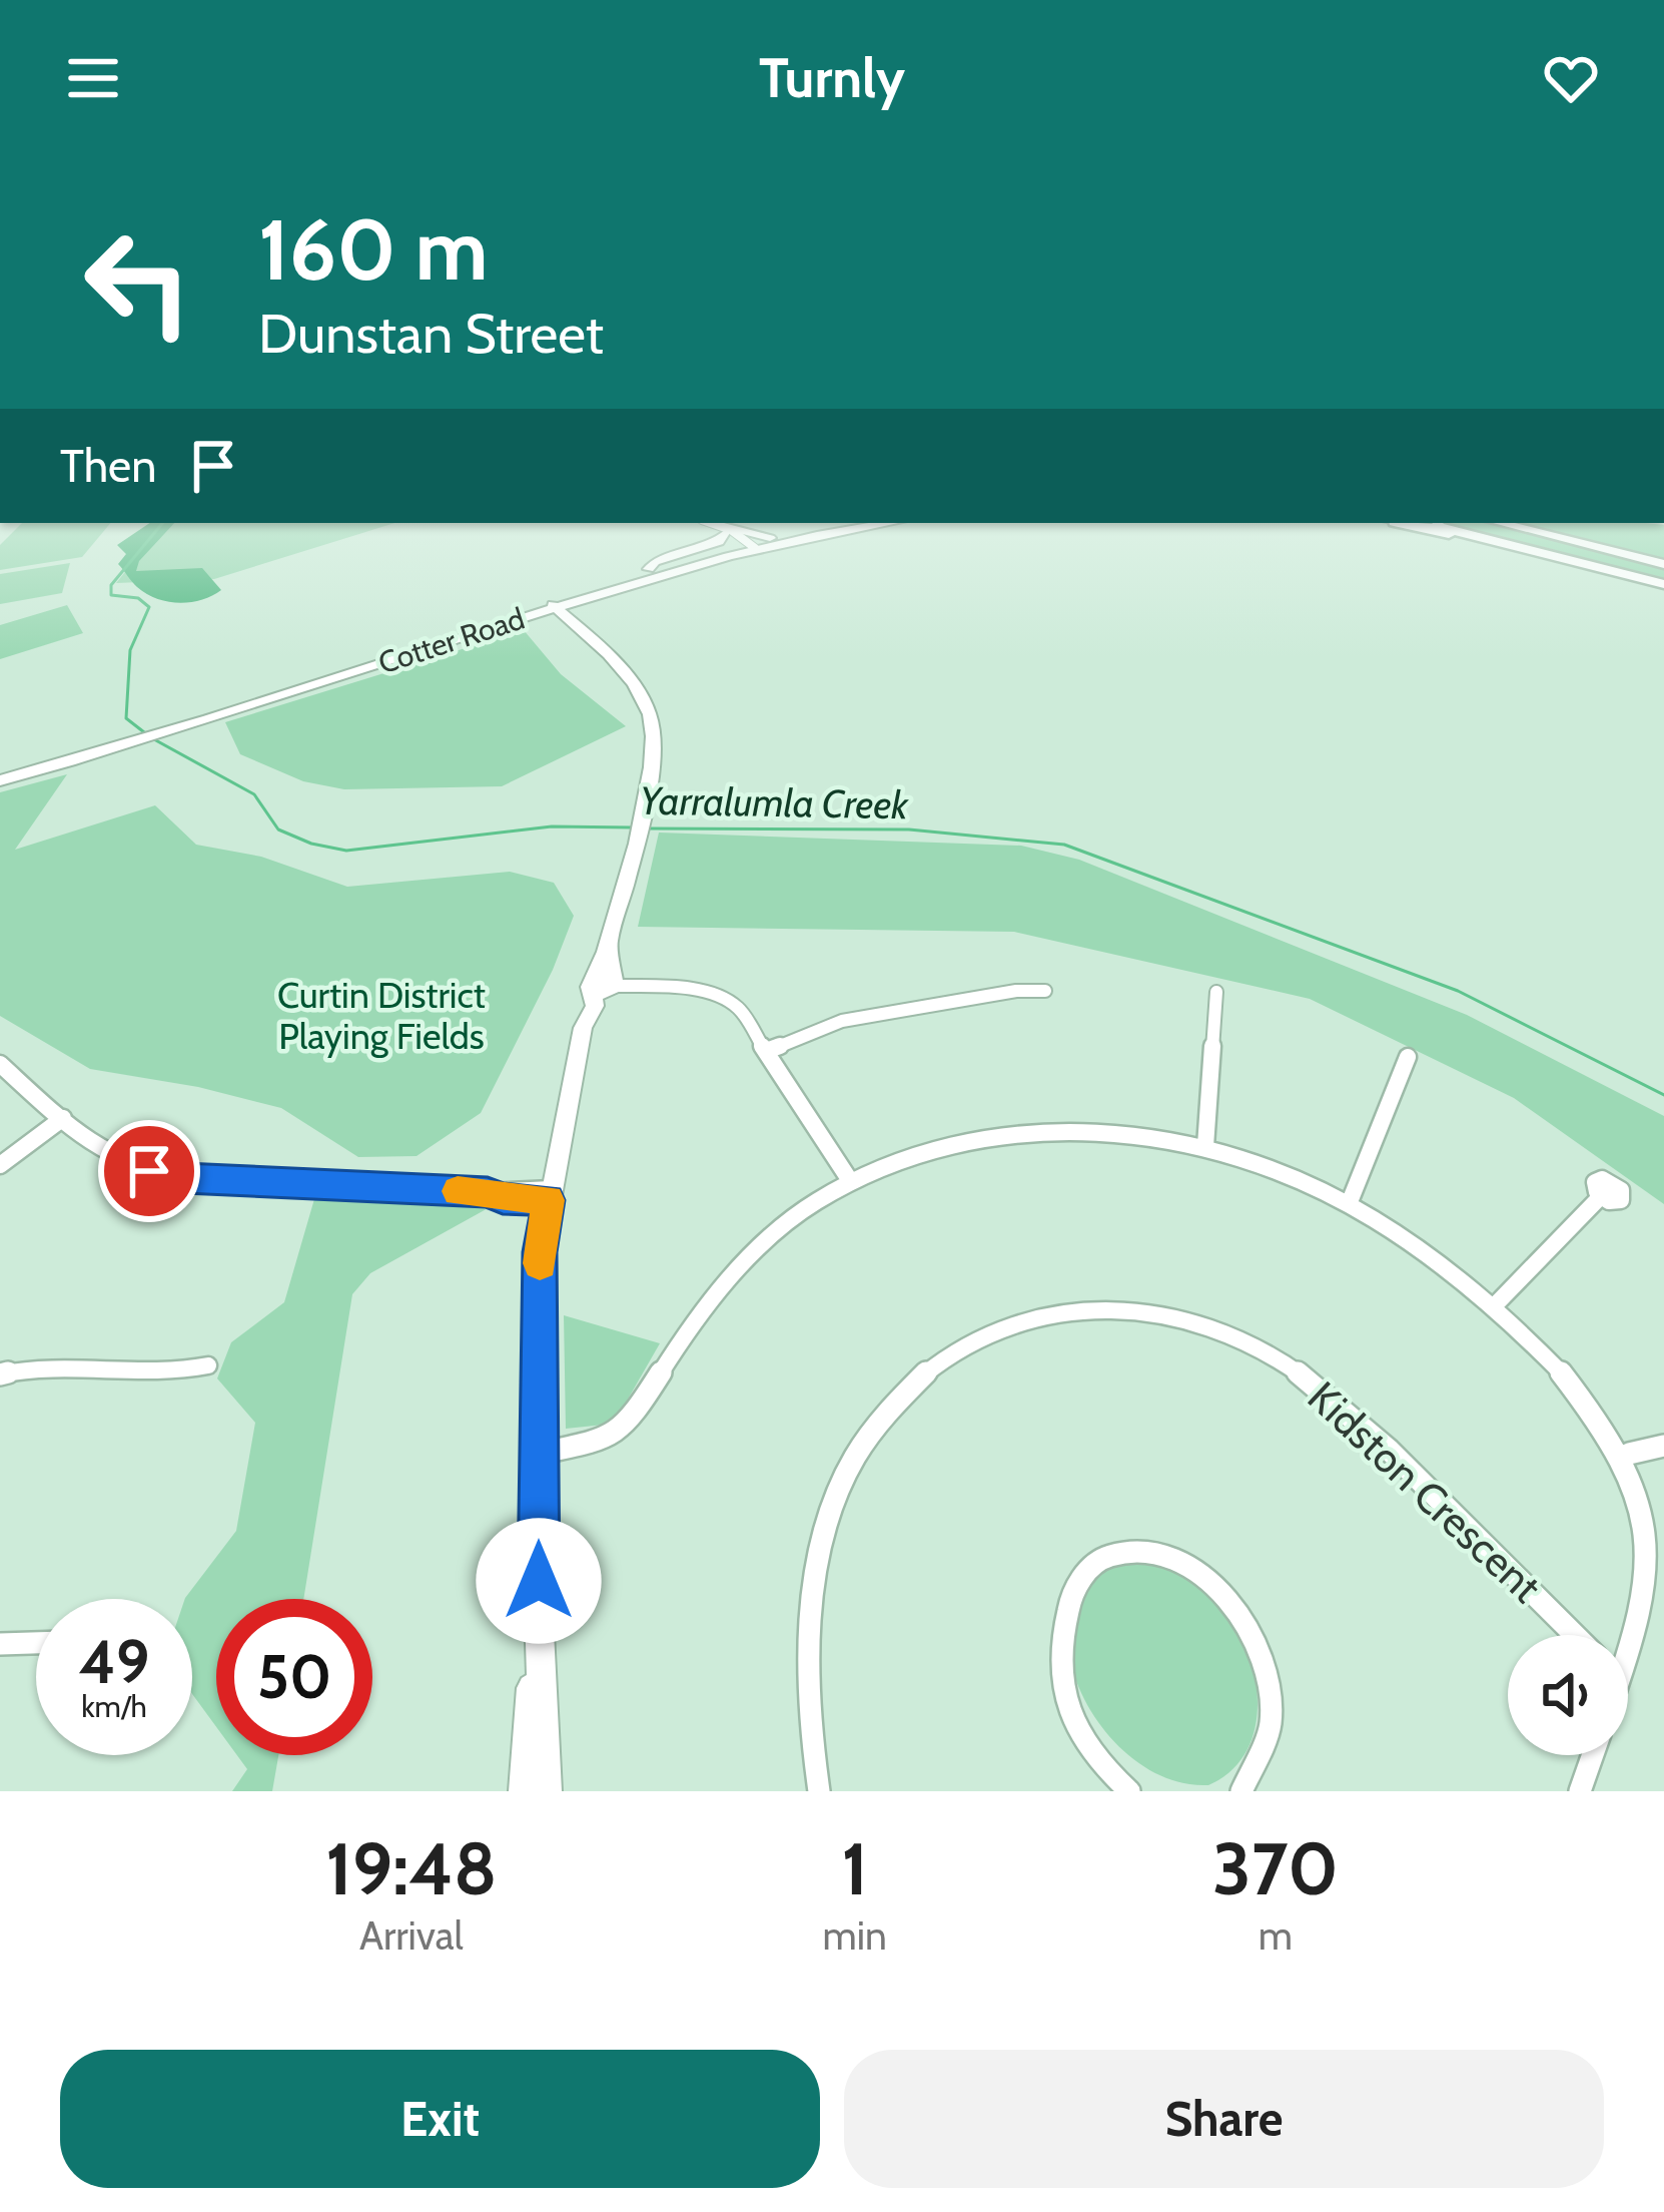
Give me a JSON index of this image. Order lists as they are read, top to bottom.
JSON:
{
  "streets": {
    "main road": ["Cotter Road"],
    "street": ["Kidston Crescent"]
  },
  "water": ["Yarralumla Creek"],
  "parks": ["Curtin District Playing Fields"],
  "page": {
    "header": "Turnly",
    "turn": ["160 m", "Dunstan Street"],
    "then": "Then",
    "speed": "49 km/h",
    "limit": "50",
    "eta": [
      "19:48",
      "Arrival",
      "1",
      "min",
      "370",
      "m"
    ],
    "buttons": ["Exit", "Share"]
  }
}
